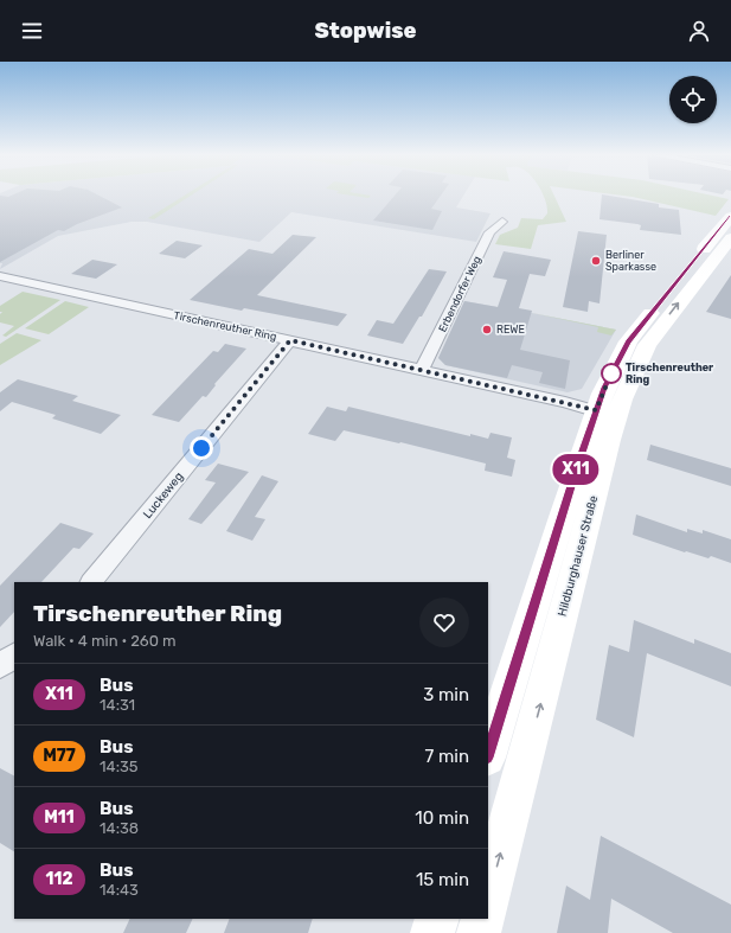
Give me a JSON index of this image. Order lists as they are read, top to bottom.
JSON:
{
  "streets": {
    "main road": ["Hildburghauser Straße"],
    "street": ["Erbendorfer Weg", "Tirschenreuther Ring", "Luckeweg"]
  },
  "crossings": [
    ["Erbendorfer Weg", "Tirschenreuther Ring"],
    ["Tirschenreuther Ring", "Luckeweg"],
    ["Tirschenreuther Ring", "Hildburghauser Straße"]
  ],
  "places": ["Berliner Sparkasse", "REWE", "Tirschenreuther Ring"],
  "lines": ["bus line X11"],
  "page": {
    "header": "Stopwise",
    "on_map": "X11",
    "heading": ["Tirschenreuther Ring", "Walk · 4 min · 260 m"],
    "list": [
      {
        "mark": "X11",
        "name": "Bus",
        "note": "14:31",
        "value": "3 min"
      },
      {
        "mark": "M77",
        "name": "Bus",
        "note": "14:35",
        "value": "7 min"
      },
      {
        "mark": "M11",
        "name": "Bus",
        "note": "14:38",
        "value": "10 min"
      },
      {
        "mark": "112",
        "name": "Bus",
        "note": "14:43",
        "value": "15 min"
      }
    ]
  }
}
